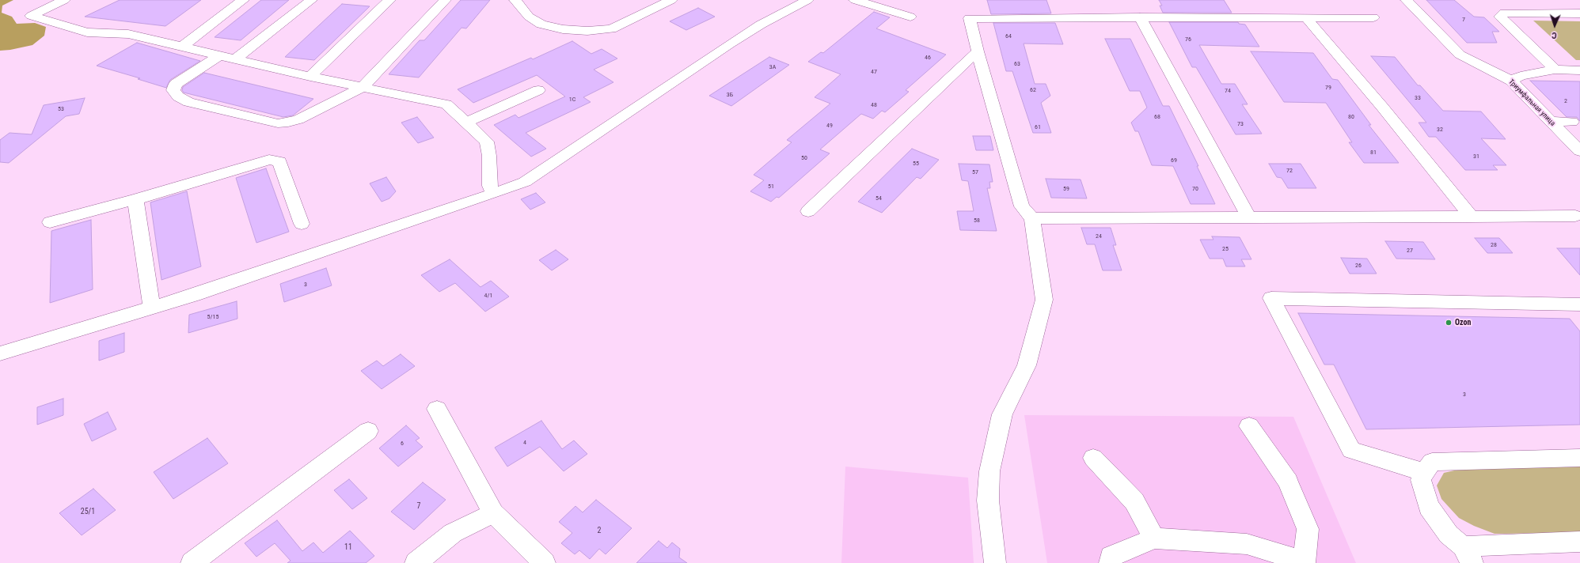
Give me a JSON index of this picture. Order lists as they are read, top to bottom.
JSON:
{
  "streets": {
    "street": ["Триумфальная улица"]
  },
  "places": ["Ozon"],
  "house_numbers": [
    "7",
    "64",
    "76",
    "46",
    "63",
    "3А",
    "47",
    "79",
    "62",
    "74",
    "3Б",
    "33",
    "1С",
    "2",
    "48",
    "53",
    "68",
    "80",
    "73",
    "49",
    "61",
    "32",
    "81",
    "31",
    "50",
    "69",
    "55",
    "72",
    "57",
    "51",
    "59",
    "70",
    "54",
    "58",
    "24",
    "28",
    "25",
    "27",
    "26",
    "3",
    "4/1",
    "5/15",
    "3",
    "4",
    "6",
    "7",
    "25/1",
    "2",
    "11"
  ],
  "north": "bottom"
}
